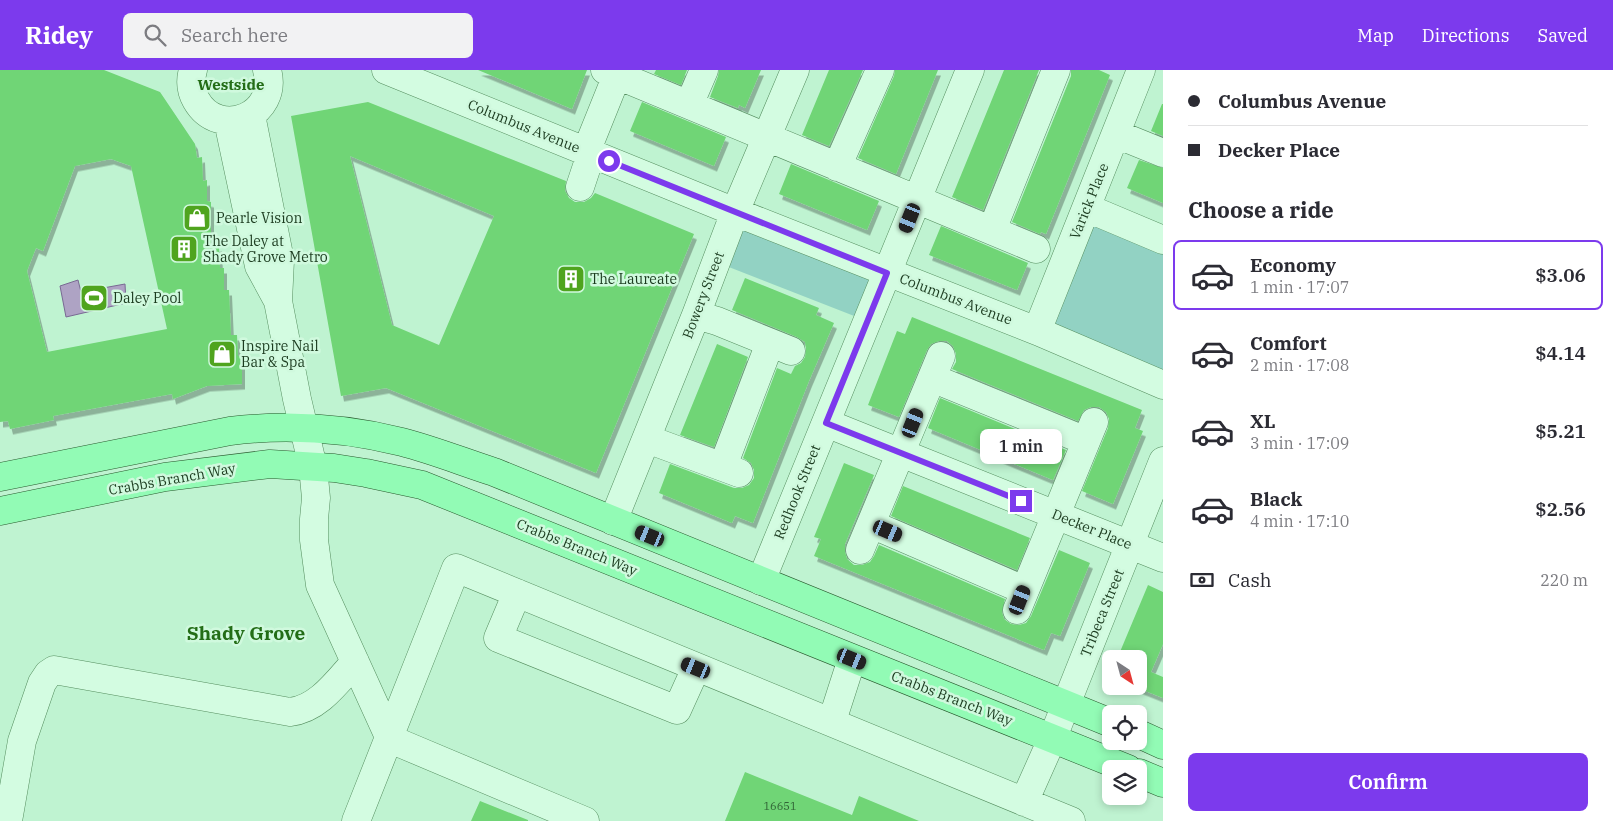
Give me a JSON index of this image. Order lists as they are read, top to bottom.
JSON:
{
  "streets": {
    "main road": ["Crabbs Branch Way"],
    "street": [
      "Columbus Avenue",
      "Varick Place",
      "Bowery Street",
      "Redhook Street",
      "Decker Place",
      "Tribeca Street"
    ]
  },
  "crossings": [
    ["Columbus Avenue", "Varick Place"],
    ["Columbus Avenue", "Bowery Street"],
    ["Columbus Avenue", "Redhook Street"],
    ["Crabbs Branch Way", "Tribeca Street"],
    ["Redhook Street", "Decker Place"],
    ["Decker Place", "Tribeca Street"]
  ],
  "districts": ["Westside", "Shady Grove"],
  "places": {
    "shop": ["Pearle Vision", "Inspire Nail Bar & Spa"],
    "building": ["The Daley at Shady Grove Metro", "The Laureate"],
    "sports": ["Daley Pool"]
  },
  "house_numbers": ["16651"],
  "north": "bottom right",
  "page": {
    "header": "Ridey",
    "search": "Search here",
    "nav": ["Map", "Directions", "Saved"],
    "banner": ["Columbus Avenue", "Decker Place"],
    "heading": "Choose a ride",
    "list": [
      {
        "name": "Economy",
        "note": "1 min · 17:07",
        "value": "$3.06"
      },
      {
        "name": "Comfort",
        "note": "2 min · 17:08",
        "value": "$4.14"
      },
      {
        "name": "XL",
        "note": "3 min · 17:09",
        "value": "$5.21"
      },
      {
        "name": "Black",
        "note": "4 min · 17:10",
        "value": "$2.56"
      }
    ],
    "bubble": "1 min",
    "pay": ["Cash", "220 m"],
    "buttons": "Confirm"
  }
}
